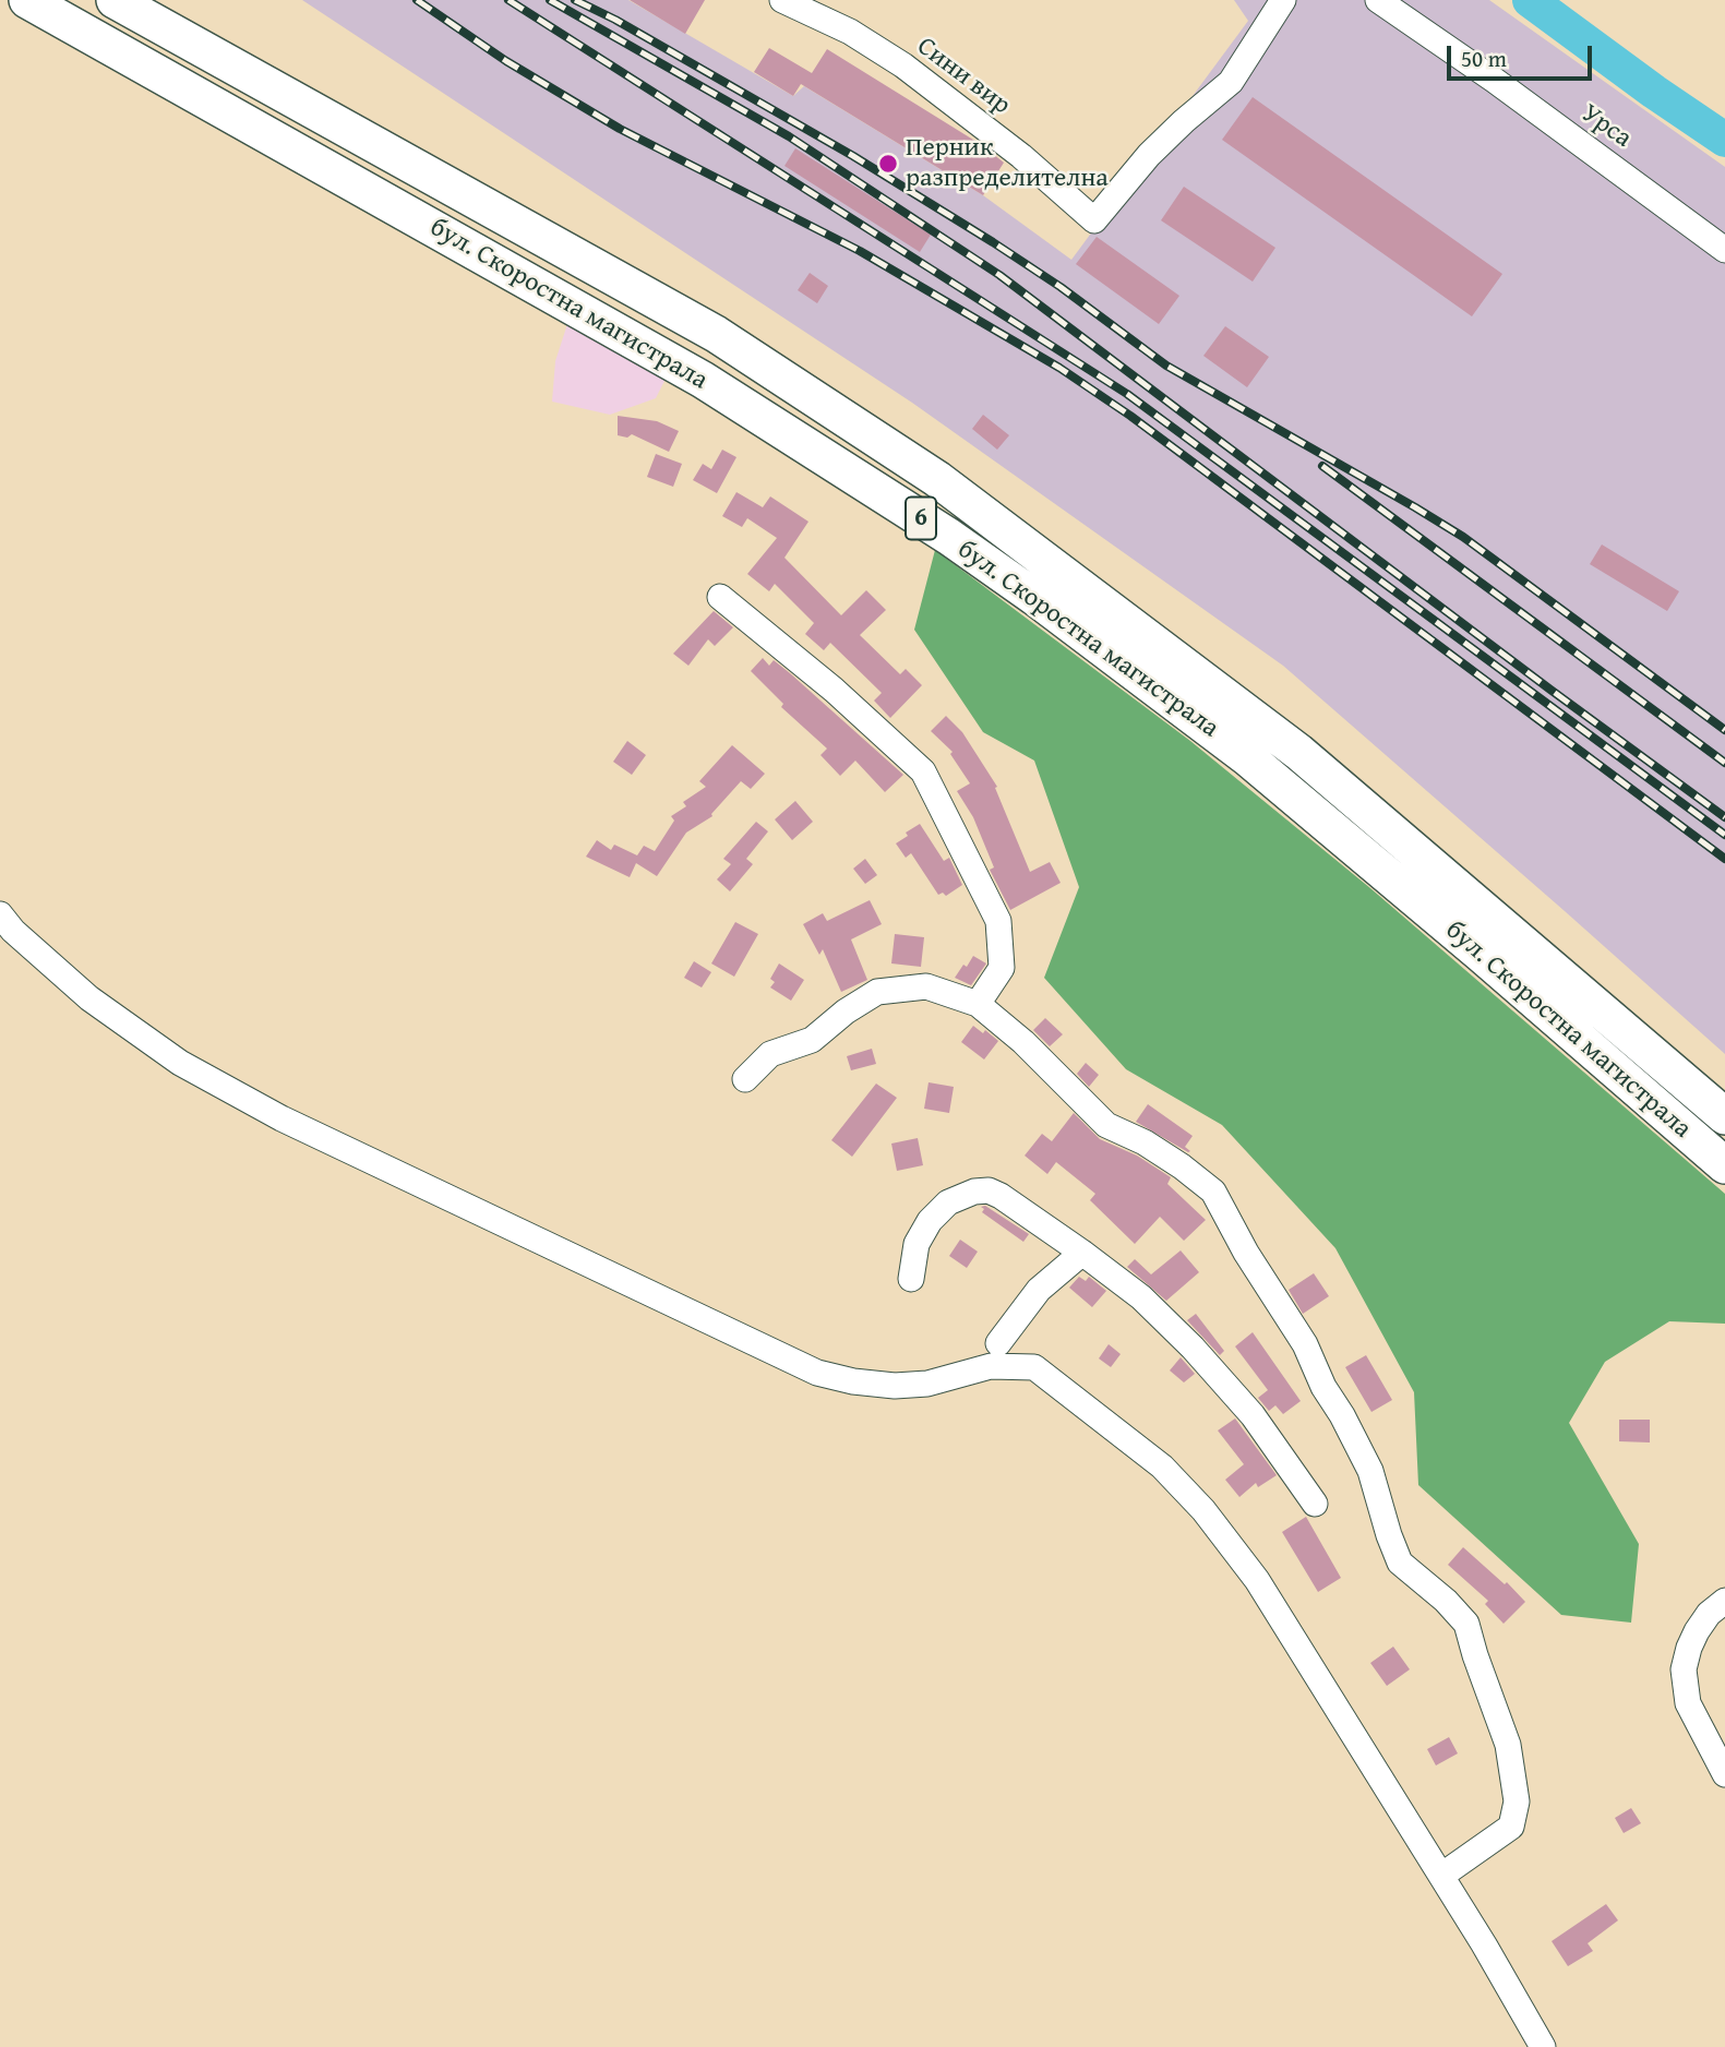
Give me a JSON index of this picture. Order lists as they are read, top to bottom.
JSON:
{
  "streets": {
    "highway": ["бул. Скоростна магистрала", "6"],
    "street": ["Сини вир", "Урса"]
  },
  "places": ["Перник разпределителна"],
  "scale_bar": "50 m"
}
